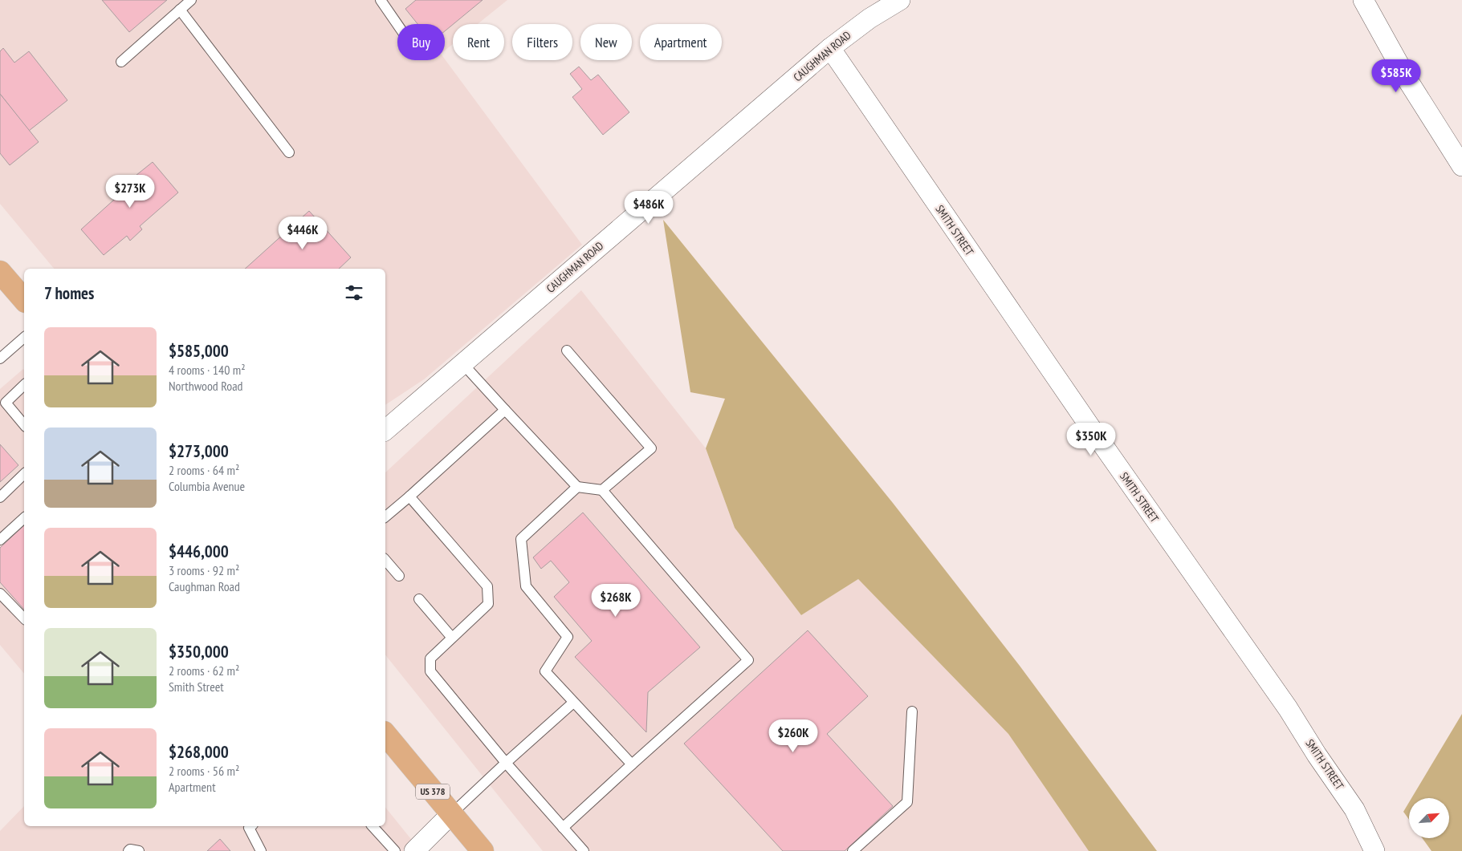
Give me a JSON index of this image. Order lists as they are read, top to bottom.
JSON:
{
  "streets": {
    "main road": ["US 378"],
    "street": ["CAUGHMAN ROAD", "SMITH STREET"]
  },
  "crossings": [
    ["CAUGHMAN ROAD", "SMITH STREET"]
  ],
  "north": "top right",
  "page": {
    "chip": [
      "Buy",
      "Rent",
      "Filters",
      "New",
      "Apartment"
    ],
    "price": [
      "$585K",
      "$273K",
      "$486K",
      "$446K",
      "$350K",
      "$268K",
      "$260K"
    ],
    "heading": "7 homes",
    "list": [
      {
        "name": "$585,000",
        "note": "4 rooms · 140 m² · Northwood Road"
      },
      {
        "name": "$273,000",
        "note": "2 rooms · 64 m² · Columbia Avenue"
      },
      {
        "name": "$446,000",
        "note": "3 rooms · 92 m² · Caughman Road"
      },
      {
        "name": "$350,000",
        "note": "2 rooms · 62 m² · Smith Street"
      },
      {
        "name": "$268,000",
        "note": "2 rooms · 56 m² · Apartment"
      }
    ]
  }
}
